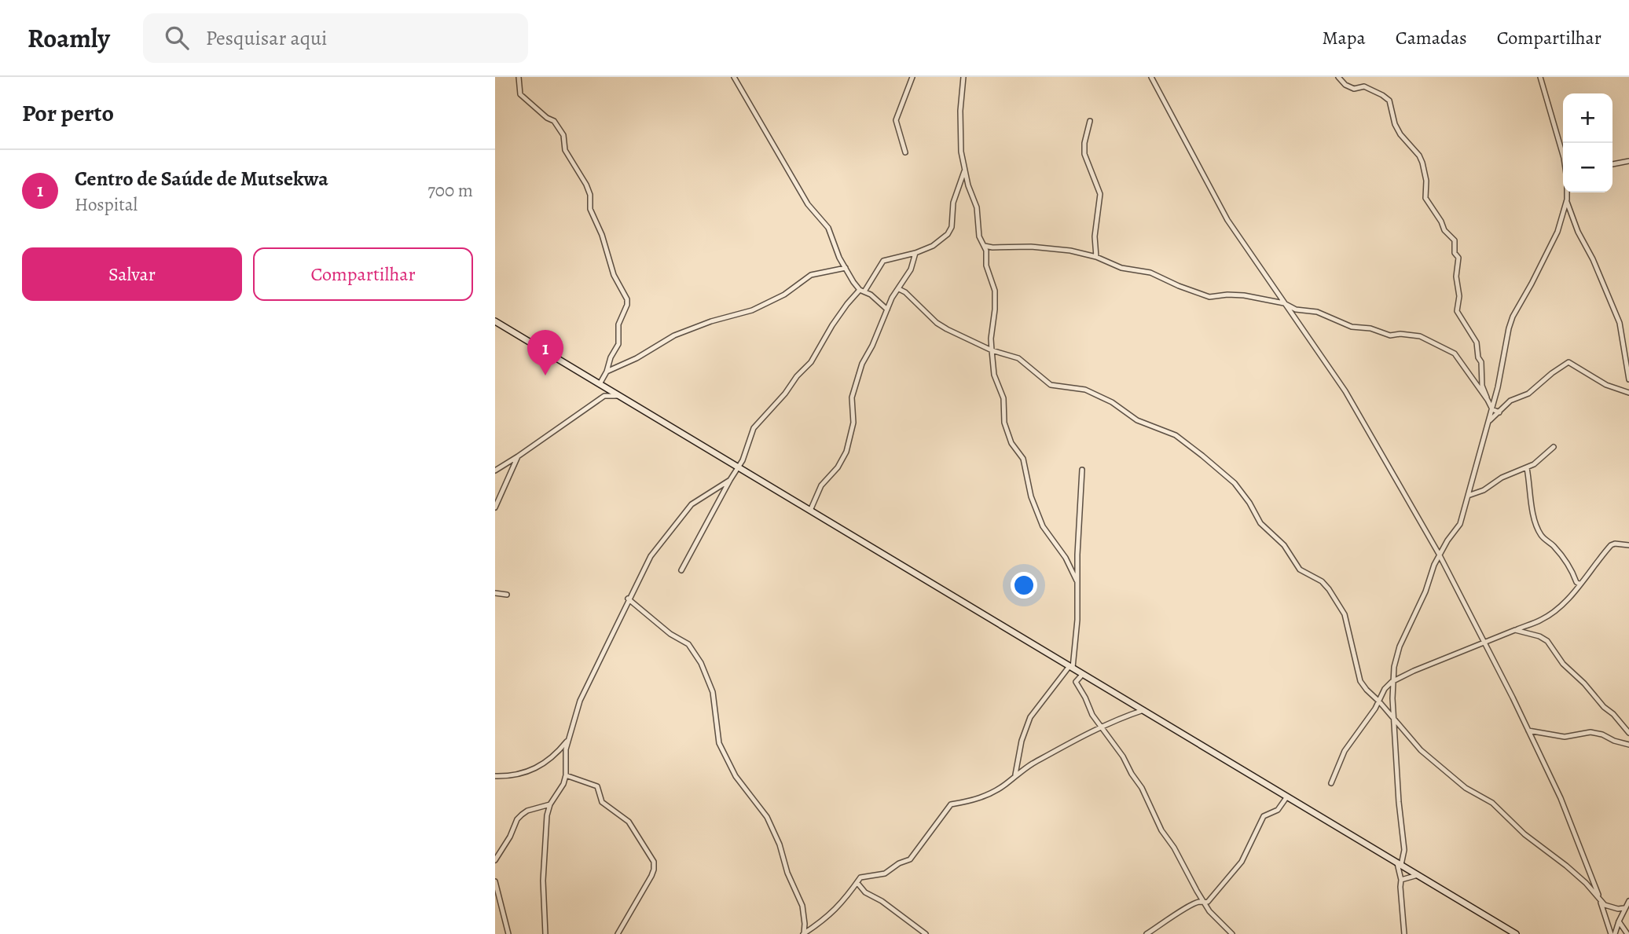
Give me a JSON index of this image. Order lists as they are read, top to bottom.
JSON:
{
  "page": {
    "header": "Roamly",
    "search": "Pesquisar aqui",
    "nav": ["Mapa", "Camadas", "Compartilhar"],
    "heading": "Por perto",
    "map_buttons": ["+", "−"],
    "list": [
      {
        "mark": "1",
        "name": "Centro de Saúde de Mutsekwa",
        "note": "Hospital",
        "value": "700 m"
      }
    ],
    "buttons": ["Salvar", "Compartilhar"],
    "pins": "1"
  }
}
